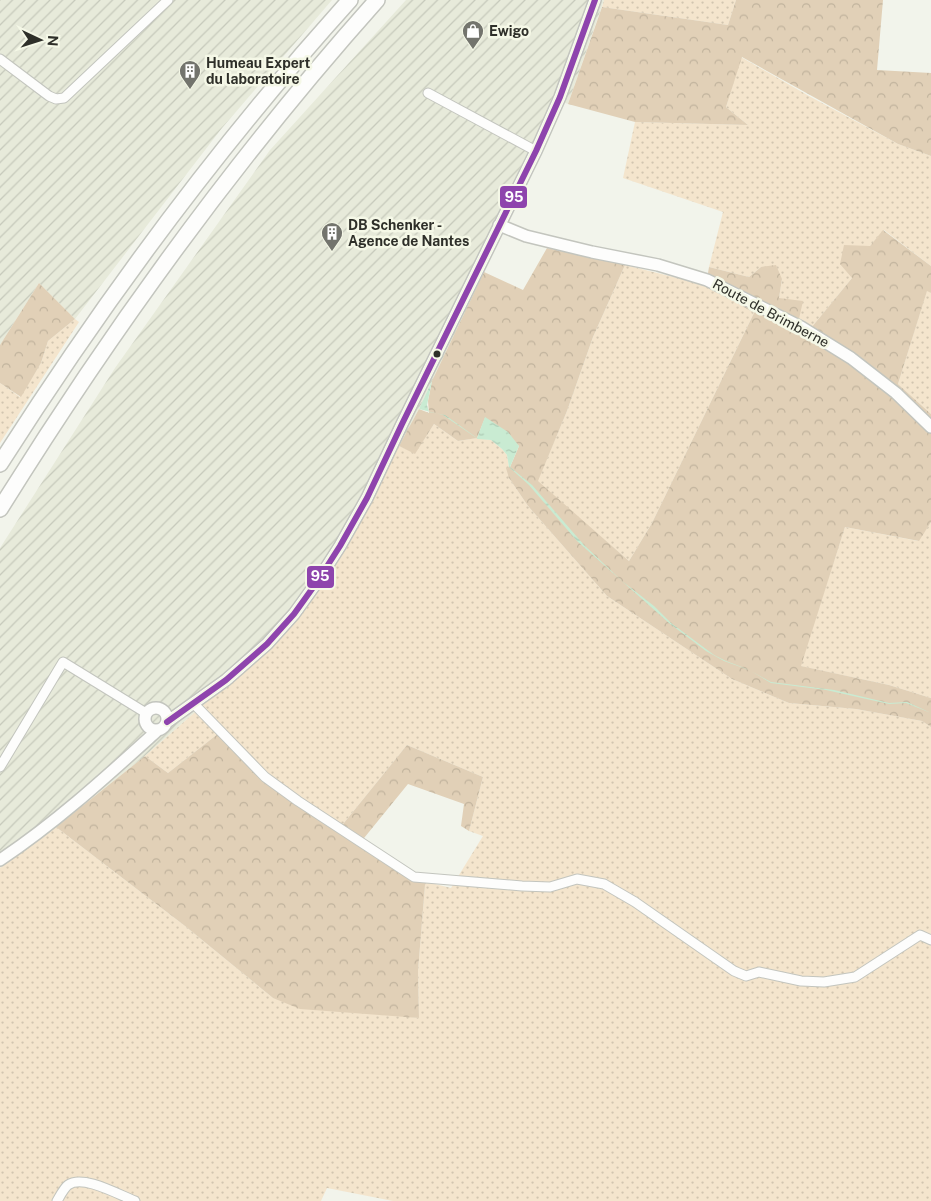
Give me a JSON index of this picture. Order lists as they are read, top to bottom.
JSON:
{
  "streets": {
    "street": ["Route de Brimberne"]
  },
  "places": {
    "shop": ["Ewigo"],
    "building": ["Humeau Expert du laboratoire", "DB Schenker - Agence de Nantes"]
  },
  "lines": ["transit line 95"],
  "north": "right"
}
